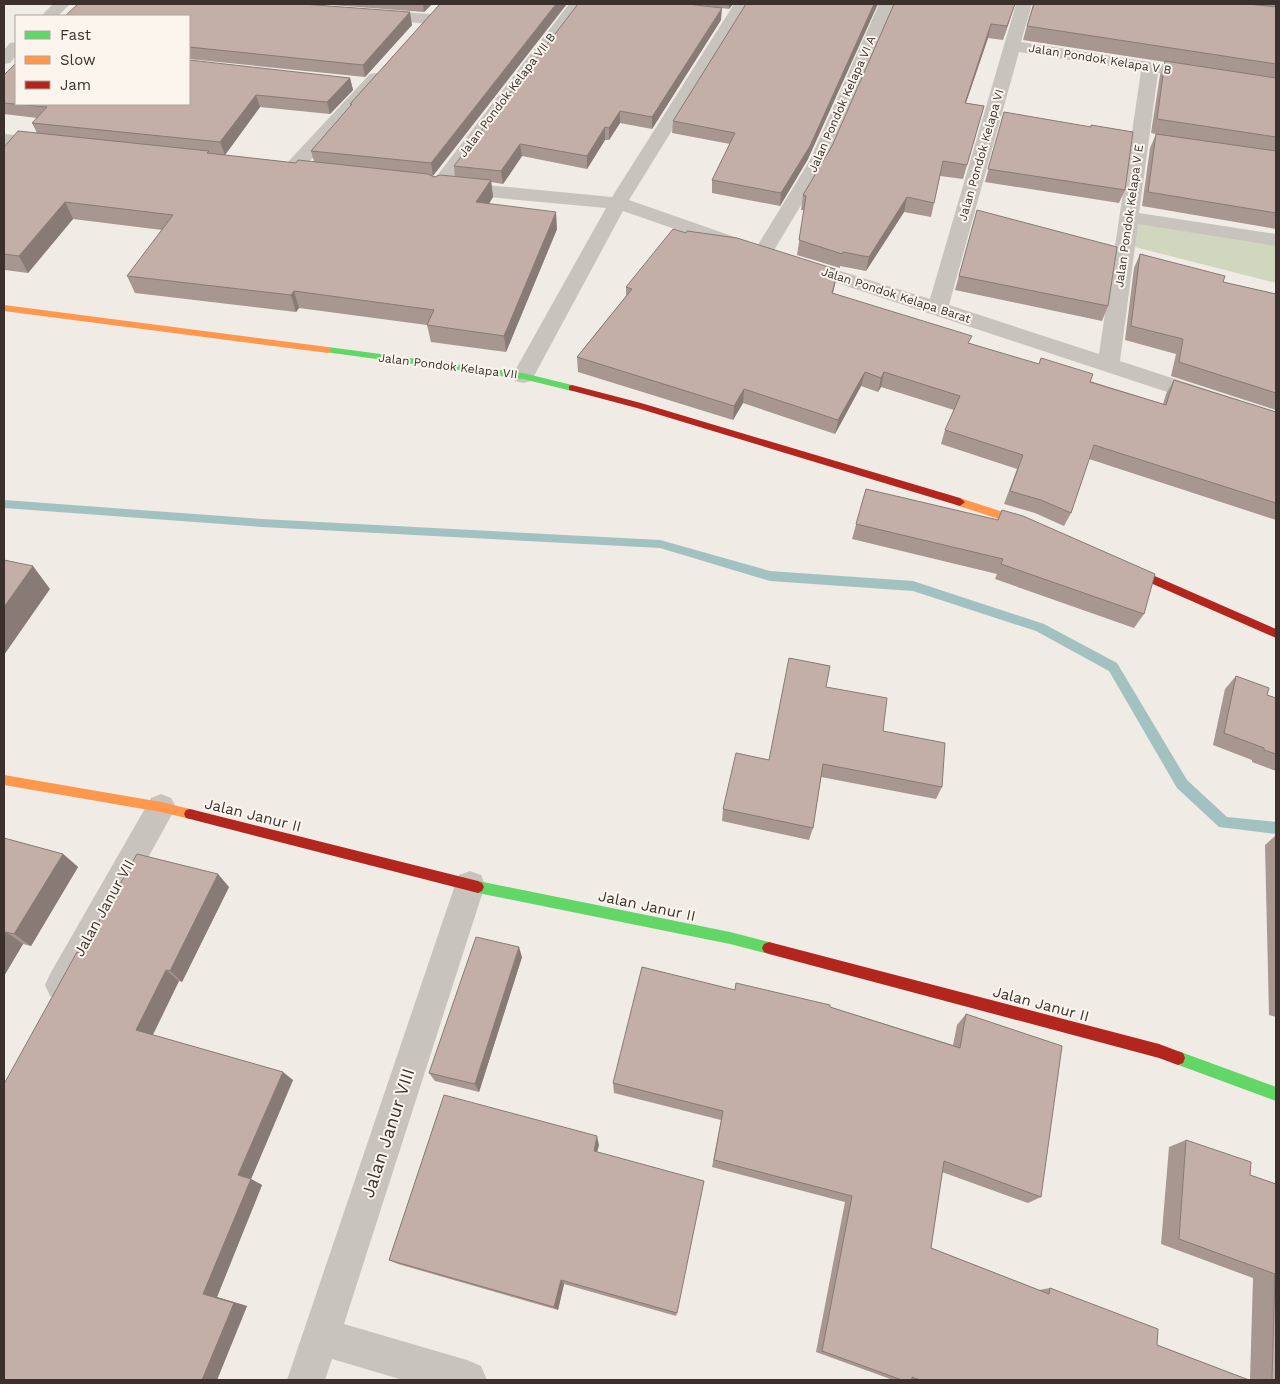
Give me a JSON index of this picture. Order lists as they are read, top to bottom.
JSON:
{
  "streets": {
    "street": [
      "Jalan Pondok Kelapa V B",
      "Jalan Pondok Kelapa VII B",
      "Jalan Pondok Kelapa VI A",
      "Jalan Pondok Kelapa VI",
      "Jalan Pondok Kelapa V E",
      "Jalan Pondok Kelapa Barat",
      "Jalan Pondok Kelapa VII",
      "Jalan Janur II",
      "Jalan Janur VII",
      "Jalan Janur VIII"
    ]
  },
  "crossings": [
    ["Jalan Pondok Kelapa V B", "Jalan Pondok Kelapa VI"],
    ["Jalan Pondok Kelapa V B", "Jalan Pondok Kelapa V E"],
    ["Jalan Pondok Kelapa VII B", "Jalan Pondok Kelapa Barat"],
    ["Jalan Pondok Kelapa VI A", "Jalan Pondok Kelapa Barat"],
    ["Jalan Pondok Kelapa VI", "Jalan Pondok Kelapa Barat"],
    ["Jalan Pondok Kelapa V E", "Jalan Pondok Kelapa Barat"],
    ["Jalan Pondok Kelapa Barat", "Jalan Pondok Kelapa VII"],
    ["Jalan Janur II", "Jalan Janur VII"],
    ["Jalan Janur II", "Jalan Janur VIII"]
  ],
  "legend": ["Fast", "Slow", "Jam"]
}
